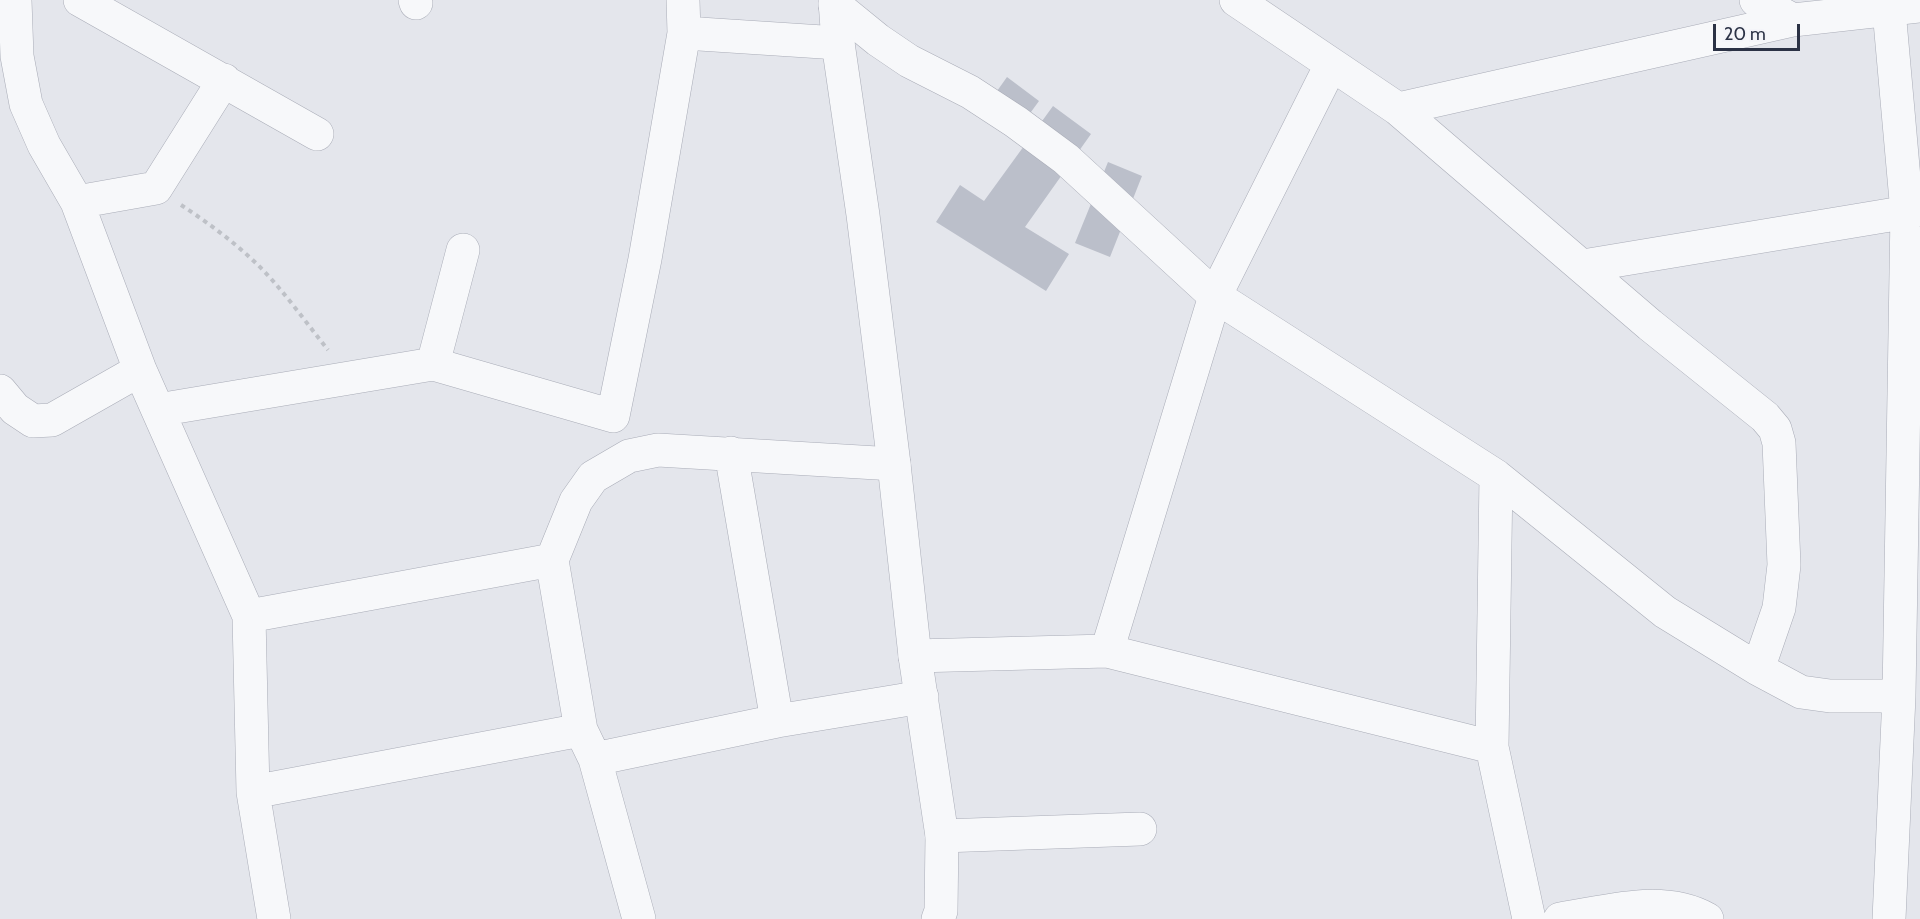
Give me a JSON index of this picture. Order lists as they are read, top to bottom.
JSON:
{
  "scale_bar": "20 m"
}
